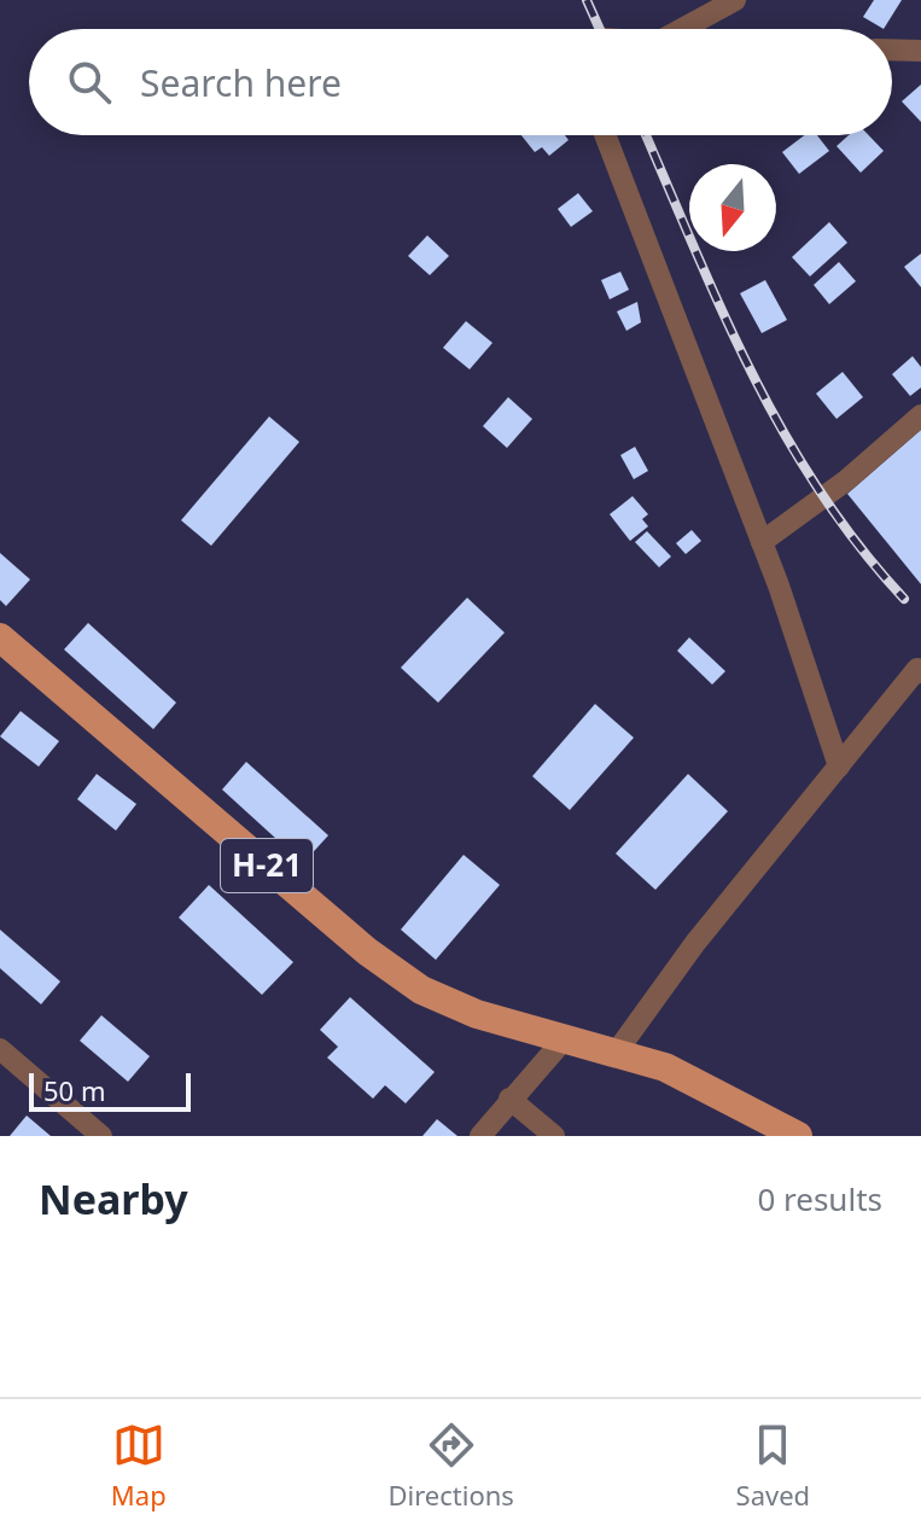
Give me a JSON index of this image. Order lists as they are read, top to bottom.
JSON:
{
  "streets": {
    "main road": ["Н-21"]
  },
  "scale_bar": "50 m",
  "north": "bottom",
  "page": {
    "search": "Search here",
    "scale": "50 m",
    "heading": ["Nearby", "0 results"],
    "nav": ["Map", "Directions", "Saved"]
  }
}
